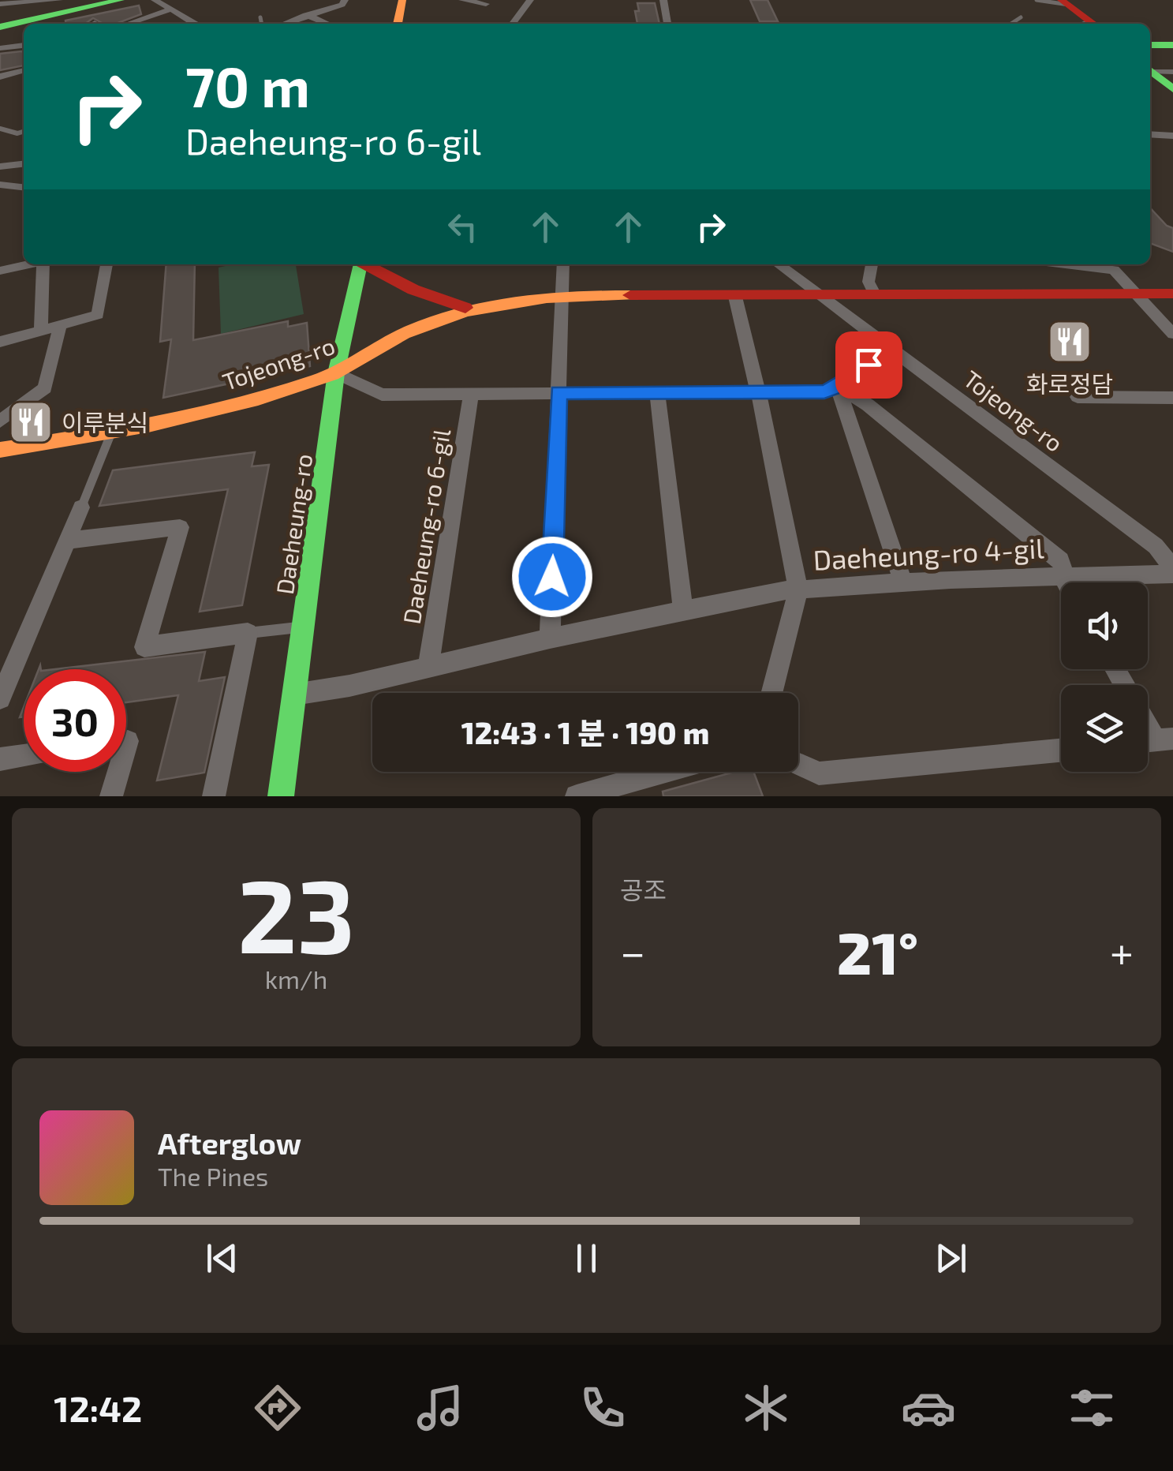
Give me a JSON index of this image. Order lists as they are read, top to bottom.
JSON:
{
  "streets": {
    "main road": ["Tojeong-ro", "Daeheung-ro"],
    "street": ["Daeheung-ro 6-gil", "Daeheung-ro 4-gil"]
  },
  "crossings": [
    ["Tojeong-ro", "Daeheung-ro"],
    ["Tojeong-ro", "Daeheung-ro 6-gil"],
    ["Daeheung-ro", "Daeheung-ro 6-gil"],
    ["Daeheung-ro", "Daeheung-ro 4-gil"],
    ["Daeheung-ro 6-gil", "Daeheung-ro 4-gil"]
  ],
  "places": {
    "restaurant": ["화로정담", "이루분식"]
  },
  "page": {
    "turn": ["70 m", "Daeheung-ro 6-gil"],
    "limit": "30",
    "trip": "12:43 · 1 분 · 190 m",
    "tile": [
      ["23", "km/h"],
      "공조"
    ],
    "heat": ["−", "21°", "+"],
    "song": ["Afterglow", "The Pines"],
    "tabs": "12:42"
  }
}
